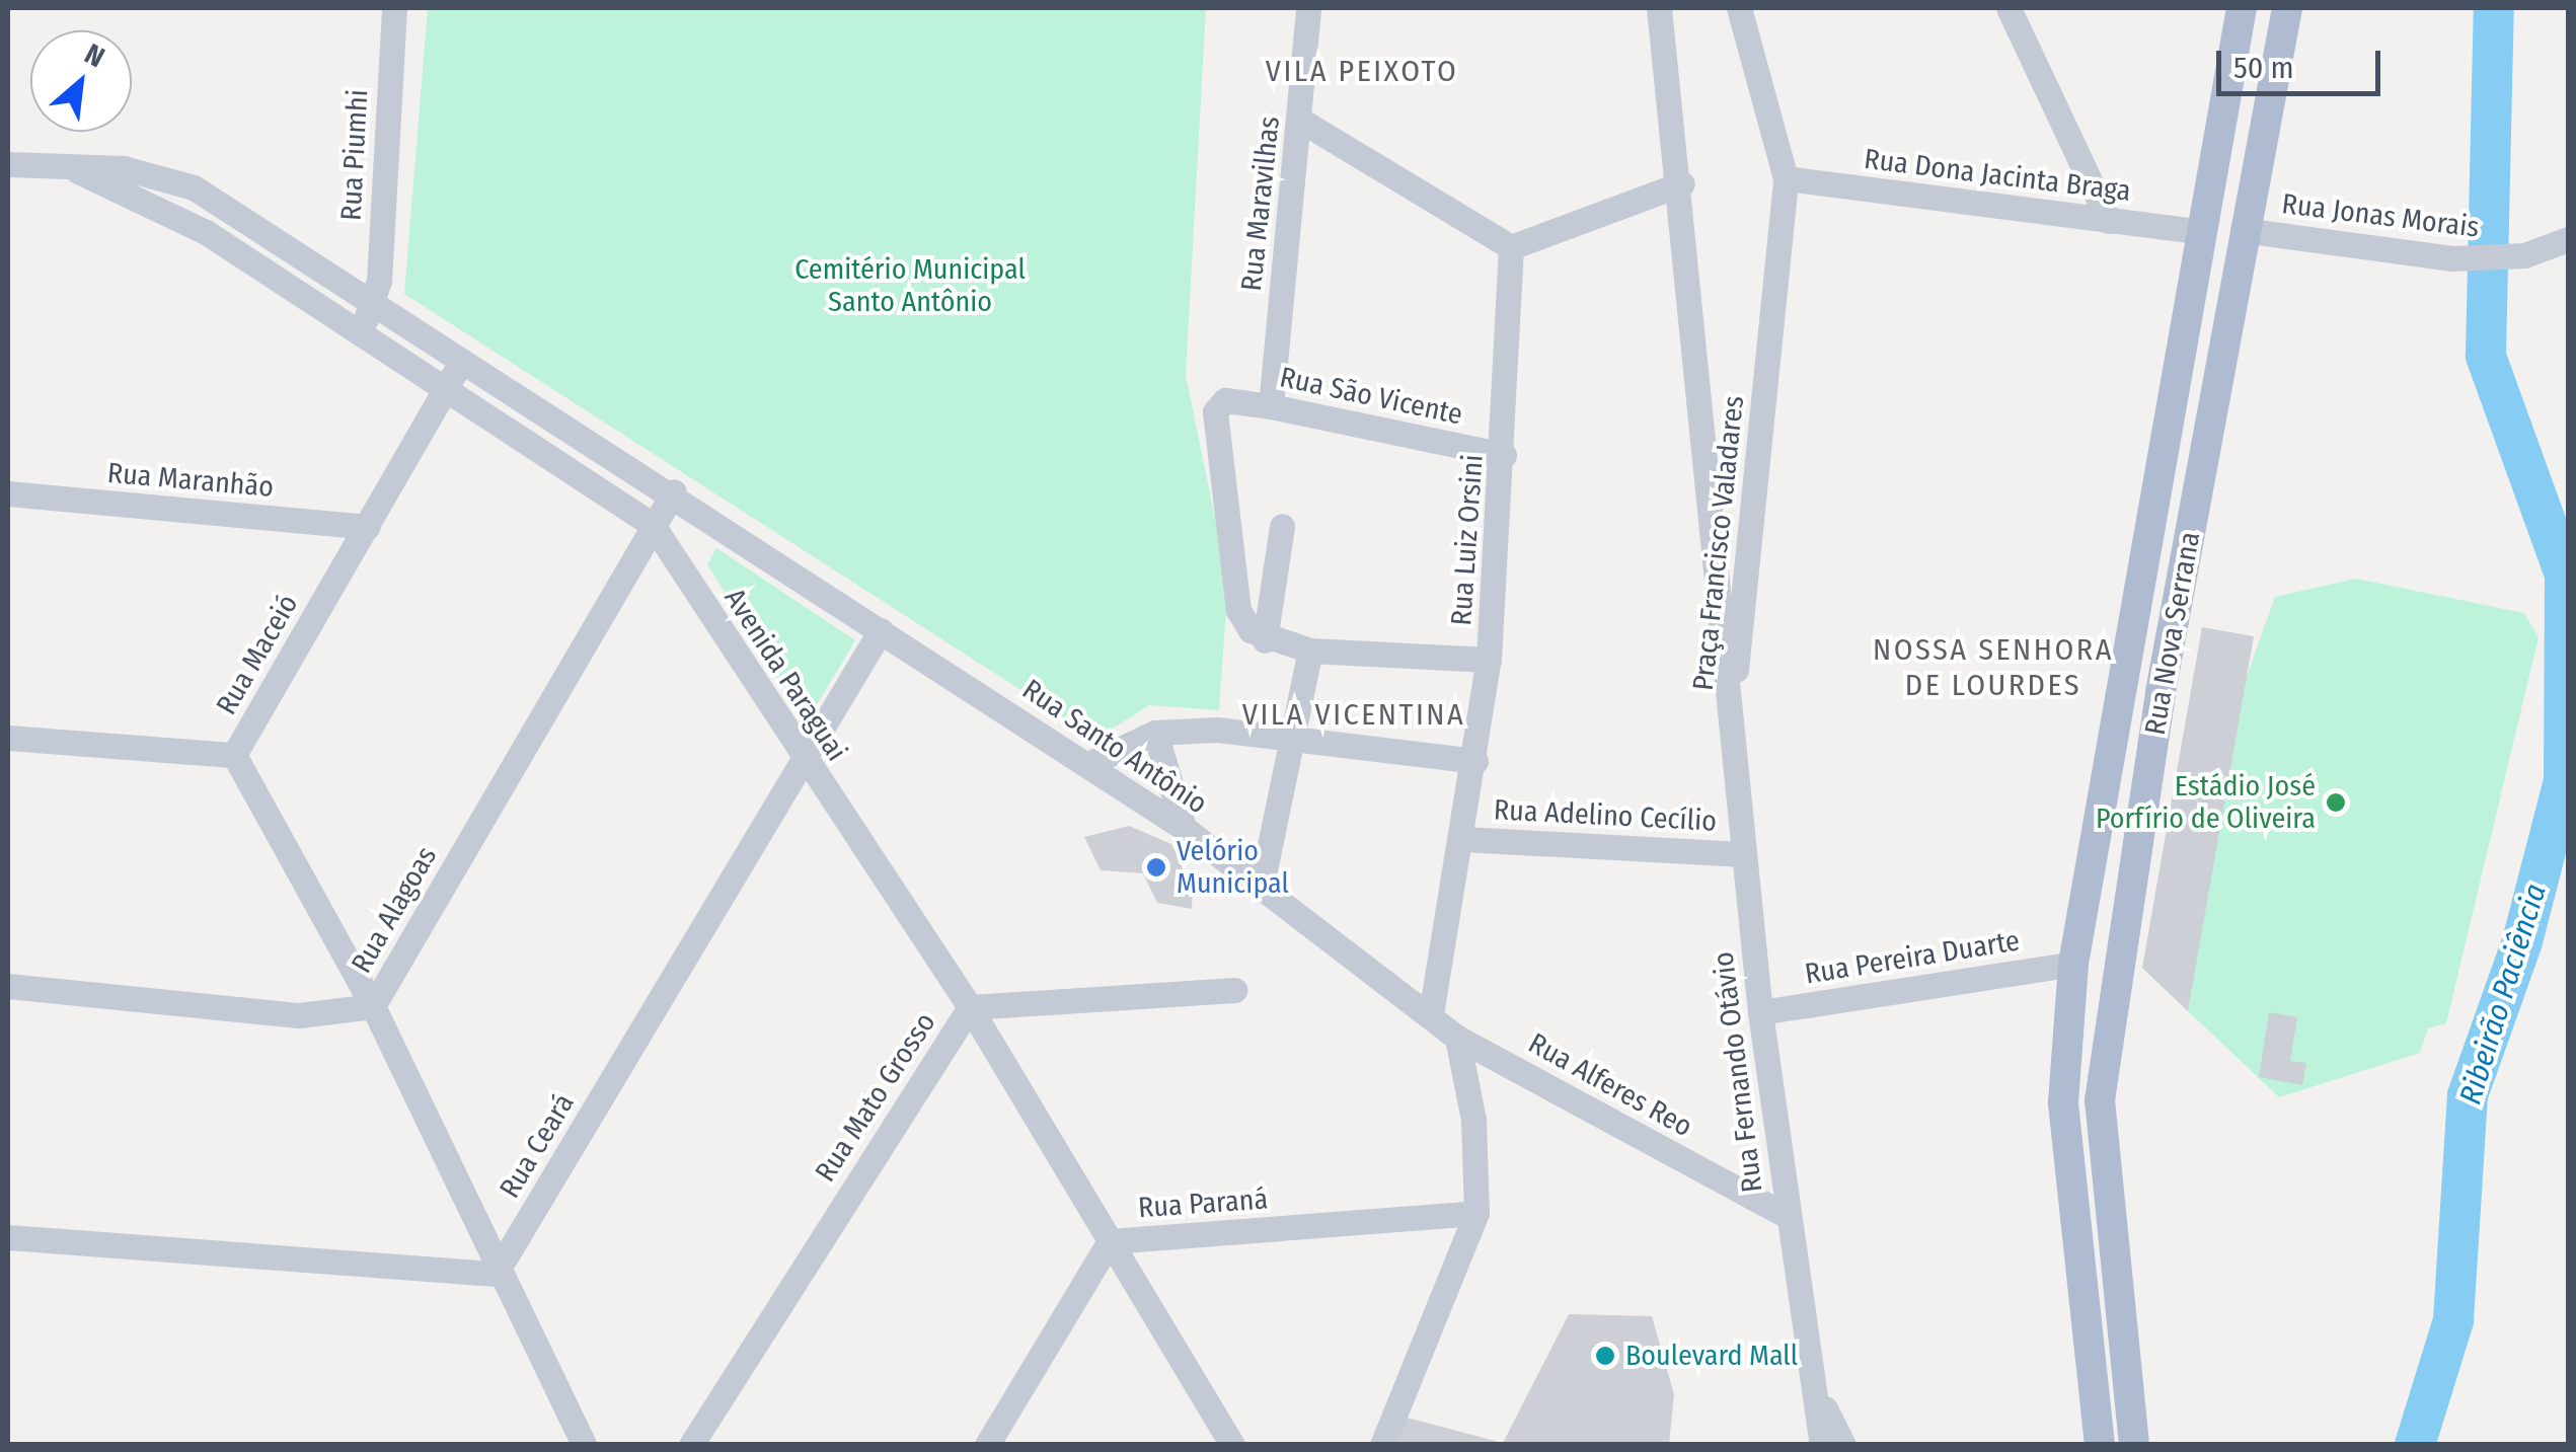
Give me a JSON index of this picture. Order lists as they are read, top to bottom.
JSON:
{
  "streets": {
    "main road": ["Rua Nova Serrana"],
    "street": [
      "Rua Piumhi",
      "Rua Dona Jacinta Braga",
      "Rua Maravilhas",
      "Rua Jonas Morais",
      "Rua São Vicente",
      "Rua Maranhão",
      "Rua Luiz Orsini",
      "Praça Francisco Valadares",
      "Rua Maceió",
      "Avenida Paraguai",
      "Rua Santo Antônio",
      "Rua Adelino Cecílio",
      "Rua Alagoas",
      "Rua Pereira Duarte",
      "Rua Fernando Otávio",
      "Rua Alferes Reo",
      "Rua Mato Grosso",
      "Rua Ceará",
      "Rua Paraná"
    ]
  },
  "crossings": [
    ["Rua Piumhi", "Avenida Paraguai"],
    ["Rua Dona Jacinta Braga", "Praça Francisco Valadares"],
    ["Rua Dona Jacinta Braga", "Rua Nova Serrana"],
    ["Rua Maravilhas", "Rua São Vicente"],
    ["Rua Jonas Morais", "Rua Nova Serrana"],
    ["Rua São Vicente", "Rua Luiz Orsini"],
    ["Rua Maranhão", "Rua Maceió"],
    ["Rua Luiz Orsini", "Rua Santo Antônio"],
    ["Rua Luiz Orsini", "Rua Adelino Cecílio"],
    ["Praça Francisco Valadares", "Rua Fernando Otávio"],
    ["Rua Nova Serrana", "Rua Pereira Duarte"],
    ["Rua Maceió", "Avenida Paraguai"],
    ["Avenida Paraguai", "Rua Santo Antônio"],
    ["Avenida Paraguai", "Rua Alagoas"],
    ["Avenida Paraguai", "Rua Mato Grosso"],
    ["Avenida Paraguai", "Rua Ceará"],
    ["Avenida Paraguai", "Rua Paraná"],
    ["Rua Santo Antônio", "Rua Alagoas"],
    ["Rua Santo Antônio", "Rua Alferes Reo"],
    ["Rua Santo Antônio", "Rua Ceará"],
    ["Rua Adelino Cecílio", "Rua Fernando Otávio"],
    ["Rua Pereira Duarte", "Rua Fernando Otávio"],
    ["Rua Fernando Otávio", "Rua Alferes Reo"]
  ],
  "districts": ["VILA PEIXOTO", "NOSSA SENHORA DE LOURDES", "VILA VICENTINA"],
  "water": ["Ribeirão Paciência"],
  "parks": ["Cemitério Municipal Santo Antônio"],
  "places": ["Estádio José Porfírio de Oliveira", "Velório Municipal", "Boulevard Mall"],
  "scale_bar": "50 m",
  "north": "top right"
}
